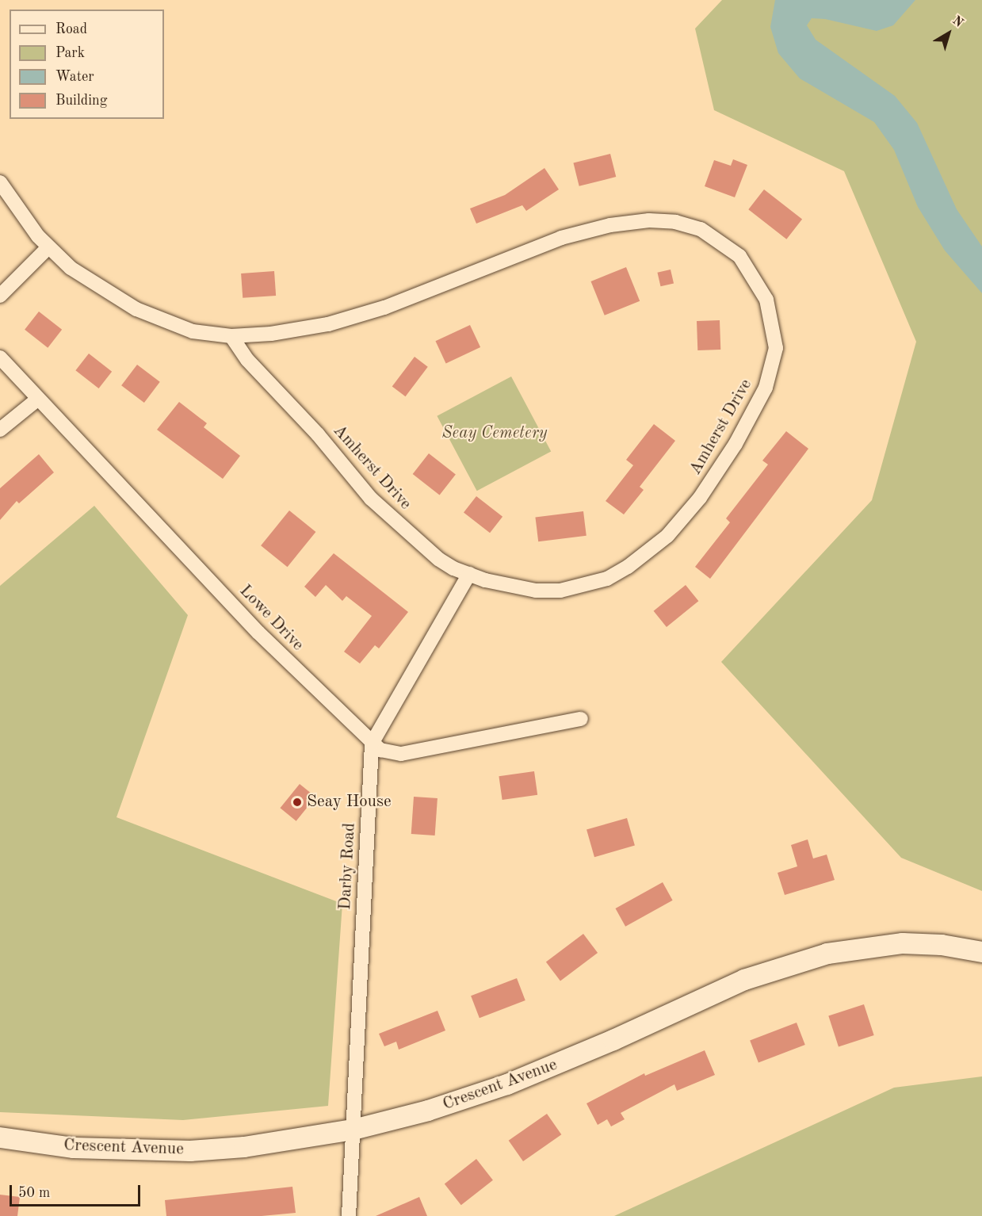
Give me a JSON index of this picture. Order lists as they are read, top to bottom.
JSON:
{
  "streets": {
    "street": [
      "Amherst Drive",
      "Lowe Drive",
      "Darby Road",
      "Crescent Avenue"
    ]
  },
  "crossings": [
    ["Amherst Drive", "Darby Road"],
    ["Lowe Drive", "Darby Road"],
    ["Darby Road", "Crescent Avenue"]
  ],
  "parks": ["Seay Cemetery"],
  "places": ["Seay House"],
  "legend": [
    "Road",
    "Park",
    "Water",
    "Building"
  ],
  "scale_bar": "50 m",
  "north": "top right"
}
